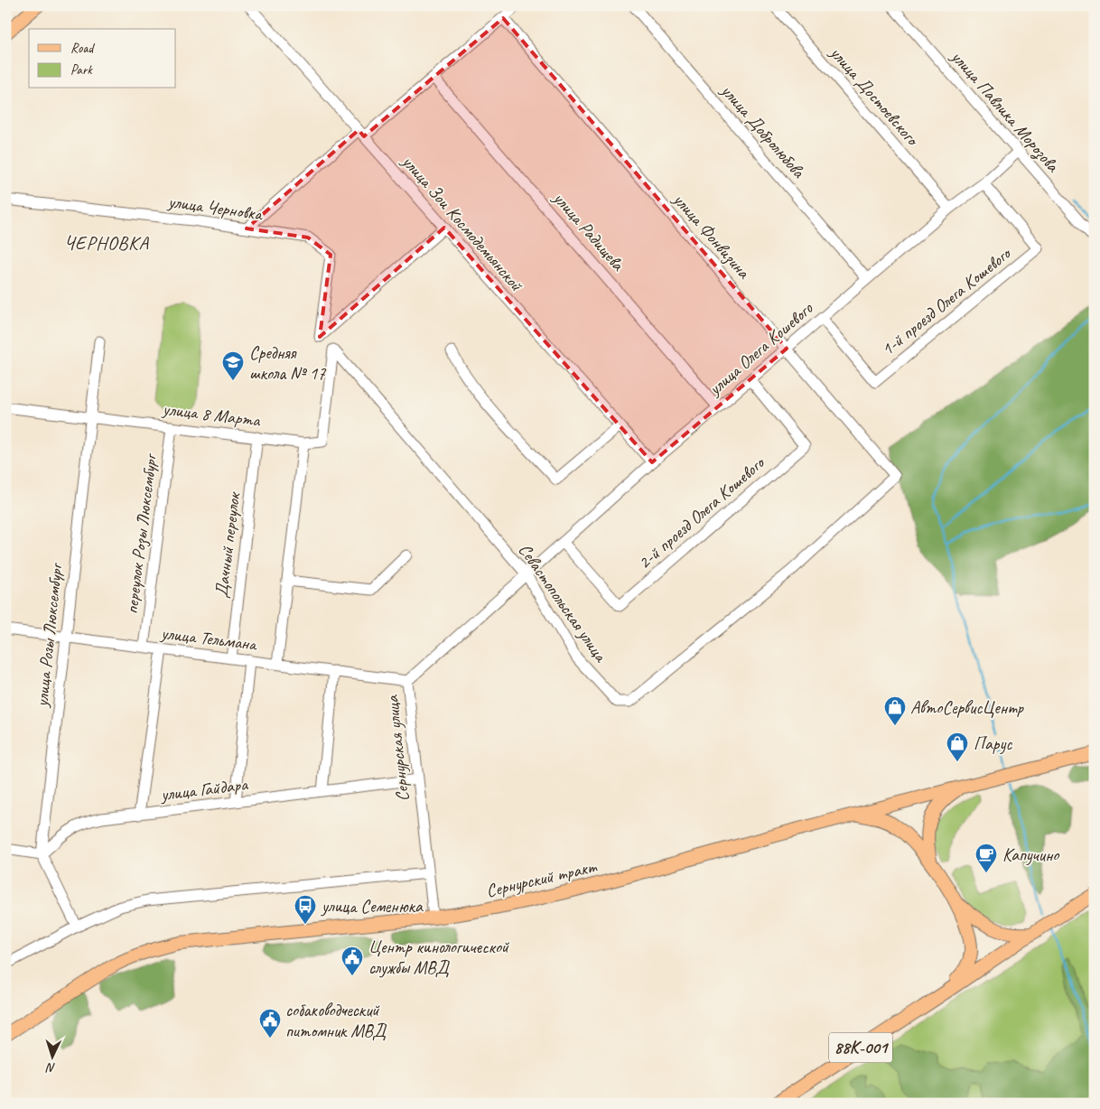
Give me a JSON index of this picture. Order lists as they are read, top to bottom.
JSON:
{
  "streets": {
    "main road": ["Сернурский тракт", "88К-001"],
    "street": [
      "улица Достоевского",
      "улица Павлика Морозова",
      "улица Добролюбова",
      "улица Черновка",
      "улица Зои Космодемьянской",
      "улица Радищева",
      "улица Фонвизина",
      "1-й проезд Олега Кошевого",
      "улица Олега Кошевого",
      "улица 8 Марта",
      "2-й проезд Олега Кошевого",
      "переулок Розы Люксембург",
      "Дачный переулок",
      "Севастопольская улица",
      "улица Розы Люксембург",
      "улица Тельмана",
      "Сернурская улица",
      "улица Гайдара"
    ]
  },
  "crossings": [
    ["улица Достоевского", "улица Олега Кошевого"],
    ["улица Павлика Морозова", "улица Олега Кошевого"],
    ["улица Добролюбова", "улица Олега Кошевого"],
    ["улица Черновка", "улица Зои Космодемьянской"],
    ["улица Зои Космодемьянской", "улица Олега Кошевого"],
    ["улица Радищева", "улица Олега Кошевого"],
    ["улица Фонвизина", "улица Олега Кошевого"],
    ["улица Фонвизина", "Севастопольская улица"],
    ["1-й проезд Олега Кошевого", "улица Олега Кошевого"],
    ["улица Олега Кошевого", "2-й проезд Олега Кошевого"],
    ["улица Олега Кошевого", "Севастопольская улица"],
    ["улица Олега Кошевого", "Сернурская улица"],
    ["улица 8 Марта", "переулок Розы Люксембург"],
    ["улица 8 Марта", "Дачный переулок"],
    ["улица 8 Марта", "Севастопольская улица"],
    ["улица 8 Марта", "улица Розы Люксембург"],
    ["переулок Розы Люксембург", "улица Тельмана"],
    ["Дачный переулок", "улица Тельмана"],
    ["Севастопольская улица", "Сернурская улица"],
    ["улица Розы Люксембург", "улица Тельмана"],
    ["улица Розы Люксембург", "улица Гайдара"],
    ["улица Тельмана", "Сернурская улица"],
    ["Сернурская улица", "улица Гайдара"],
    ["Сернурская улица", "Сернурский тракт"]
  ],
  "districts": ["ЧЕРНОВКА"],
  "places": {
    "school or university": ["Средняя школа № 17"],
    "shop": ["АвтоСервисЦентр", "Парус"],
    "cafe": ["Капучино"],
    "bus stop": ["улица Семенюка"],
    "public building": ["Центр кинологической службы МВД", "собаководческий питомник МВД"]
  },
  "legend": ["Road", "Park"],
  "north": "bottom"
}
